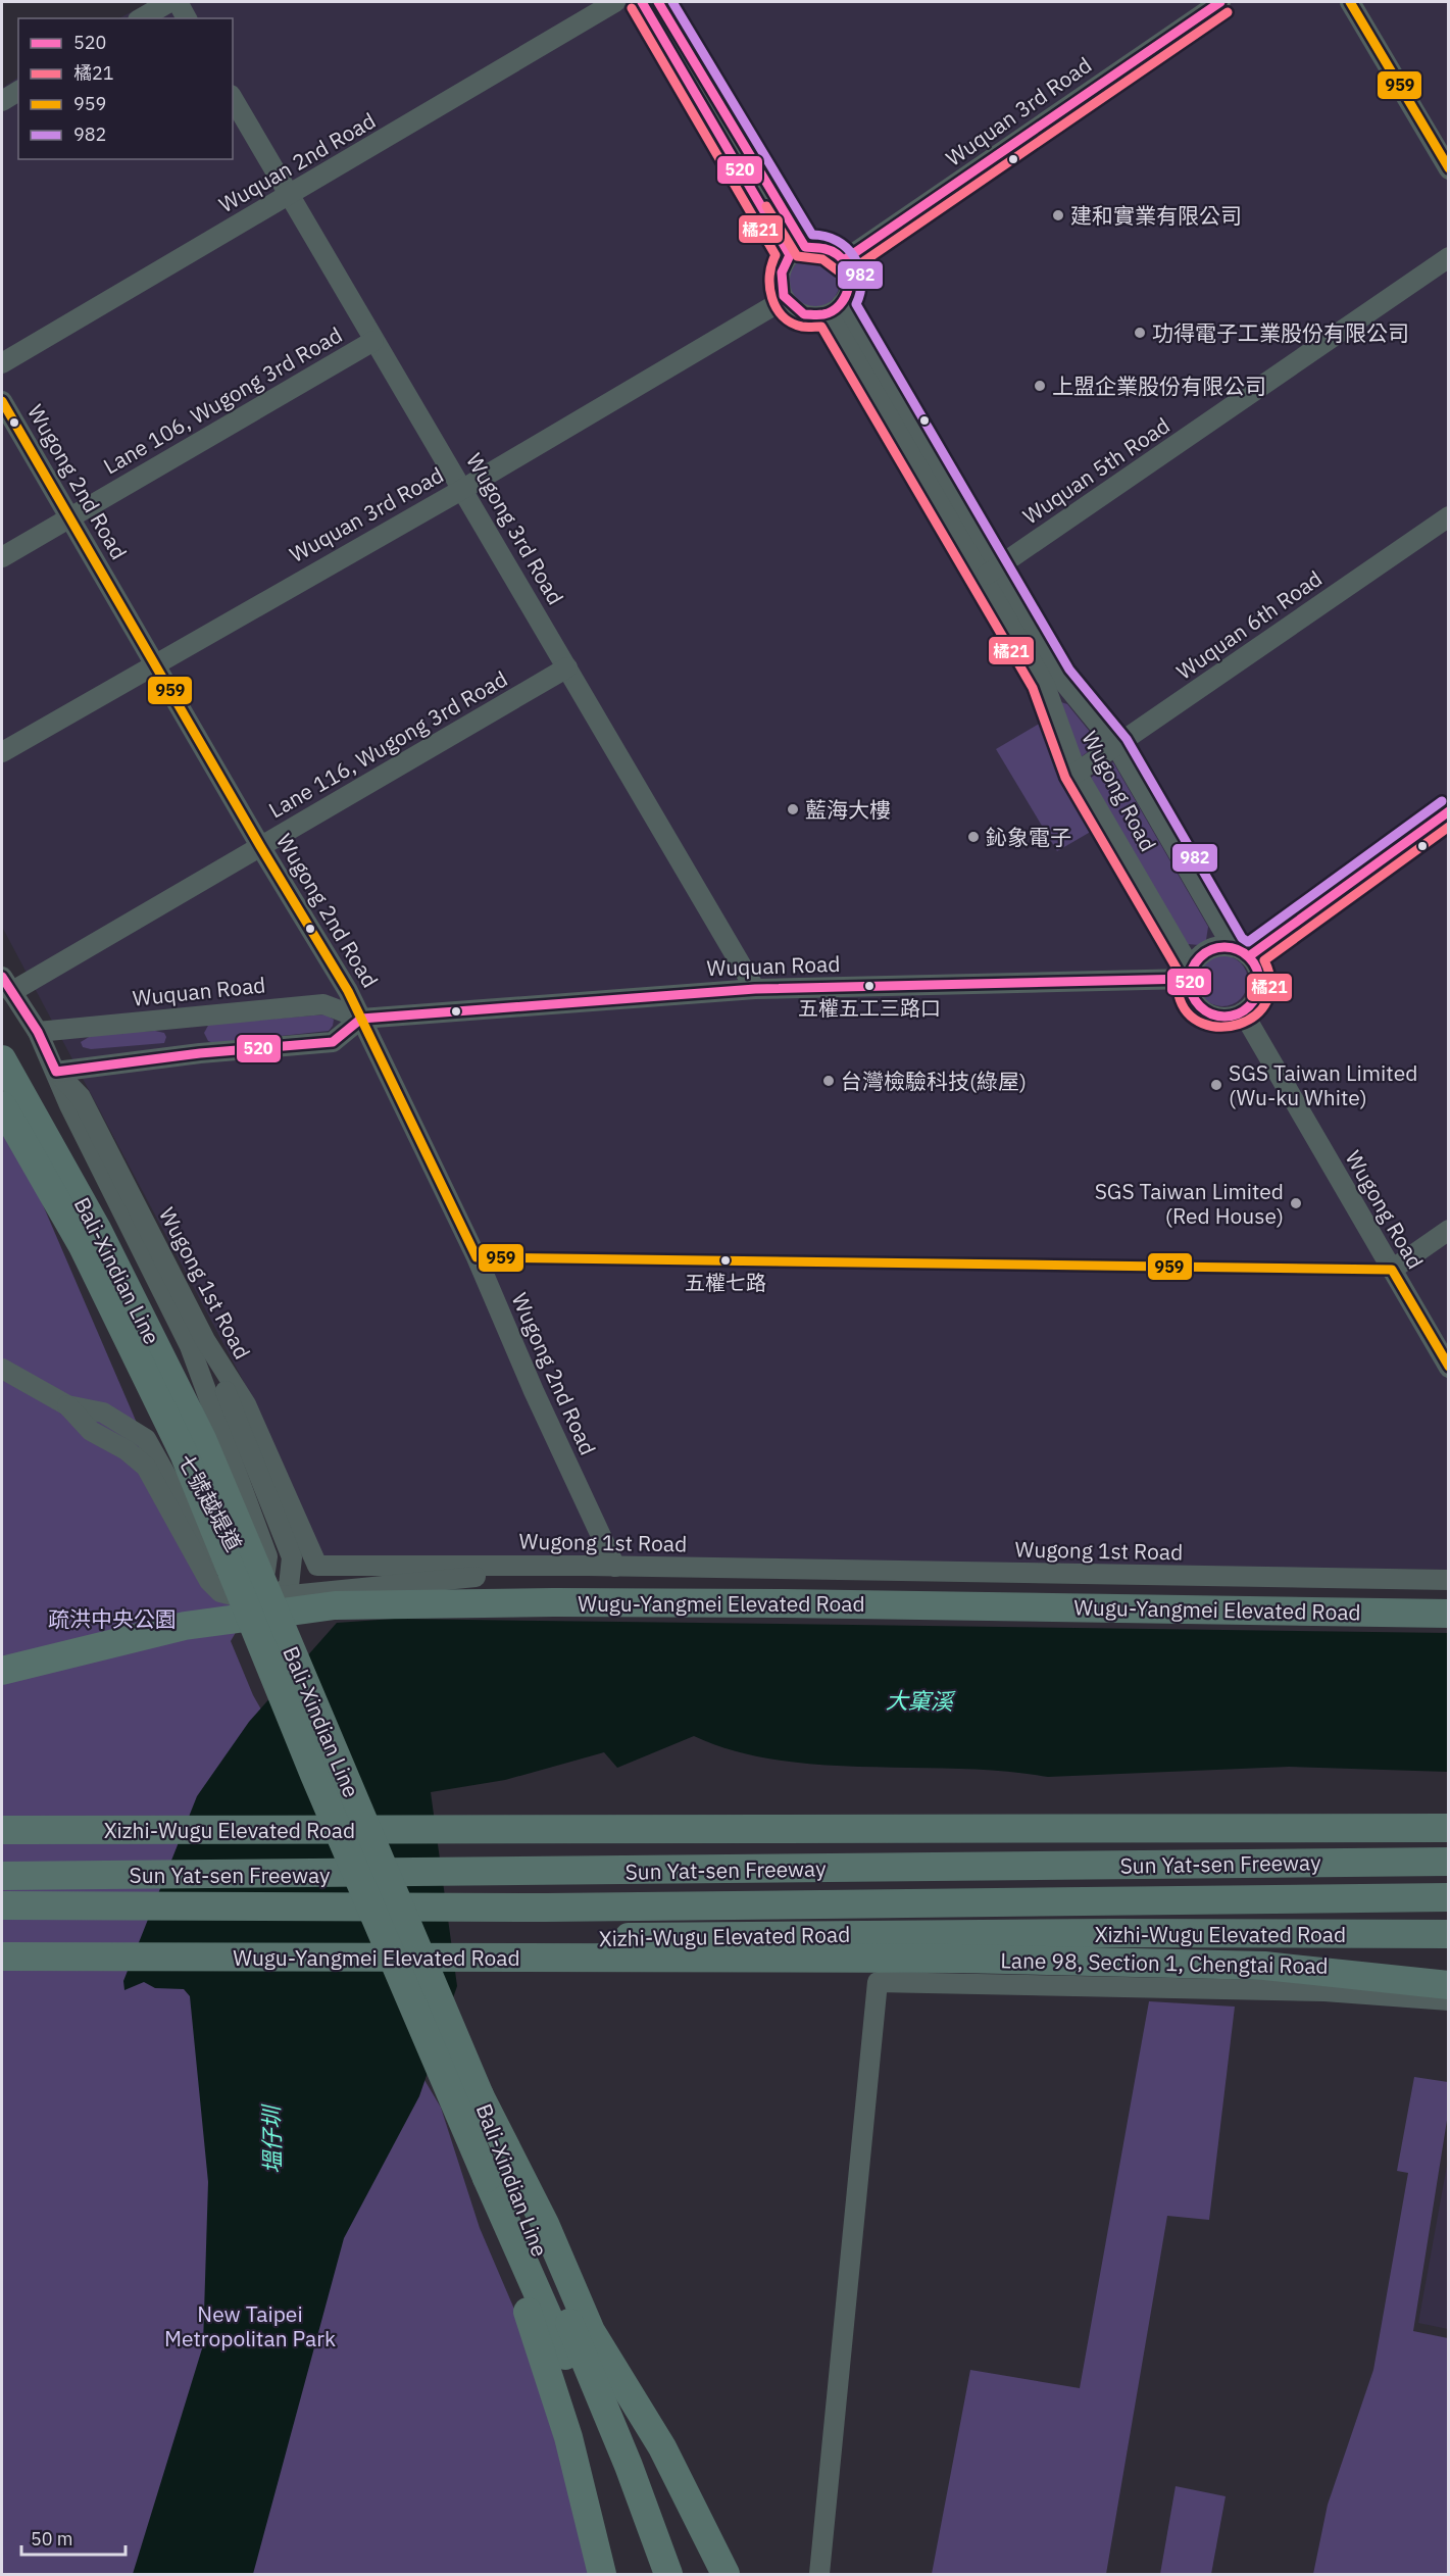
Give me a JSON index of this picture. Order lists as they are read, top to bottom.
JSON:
{
  "streets": {
    "highway": [
      "Bali-Xindian Line",
      "Wugu-Yangmei Elevated Road",
      "Xizhi-Wugu Elevated Road",
      "Sun Yat-sen Freeway"
    ],
    "street": [
      "Wuquan 3rd Road",
      "Wuquan 2nd Road",
      "Lane 106, Wugong 3rd Road",
      "Wuquan 5th Road",
      "Wugong 2nd Road",
      "Wugong 3rd Road",
      "Wuquan 6th Road",
      "Lane 116, Wugong 3rd Road",
      "Wugong Road",
      "Wuquan Road",
      "Wugong 1st Road",
      "七號越堤道",
      "Lane 98, Section 1, Chengtai Road"
    ]
  },
  "crossings": [
    ["Wuquan 3rd Road", "Wugong 2nd Road"],
    ["Wuquan 3rd Road", "Wugong 3rd Road"],
    ["Wuquan 3rd Road", "Wugong Road"],
    ["Wuquan 2nd Road", "Wugong 3rd Road"],
    ["Lane 106, Wugong 3rd Road", "Wugong 2nd Road"],
    ["Lane 106, Wugong 3rd Road", "Wugong 3rd Road"],
    ["Wuquan 5th Road", "Wugong Road"],
    ["Wugong 2nd Road", "Lane 116, Wugong 3rd Road"],
    ["Wugong 2nd Road", "Wuquan Road"],
    ["Wugong 2nd Road", "Wugong 1st Road"],
    ["Wugong 3rd Road", "Lane 116, Wugong 3rd Road"],
    ["Wugong 3rd Road", "Wuquan Road"],
    ["Wuquan 6th Road", "Wugong Road"],
    ["Lane 116, Wugong 3rd Road", "Wugong 1st Road"],
    ["Wugong Road", "Wuquan Road"],
    ["Wuquan Road", "Wugong 1st Road"],
    ["Wugong 1st Road", "七號越堤道"]
  ],
  "water": ["大窠溪", "塭仔圳"],
  "parks": ["疏洪中央公園", "New Taipei Metropolitan Park"],
  "places": [
    "建和實業有限公司",
    "功得電子工業股份有限公司",
    "上盟企業股份有限公司",
    "藍海大樓",
    "鈊象電子",
    "五權五工三路口",
    "台灣檢驗科技(綠屋)",
    "SGS Taiwan Limited (Wu-ku White)",
    "SGS Taiwan Limited (Red House)",
    "五權七路"
  ],
  "lines": [
    "transit line 520",
    "transit line 959",
    "transit line 982",
    "transit line 橘21"
  ],
  "legend": [
    "520",
    "橘21",
    "959",
    "982"
  ],
  "scale_bar": "50 m"
}
